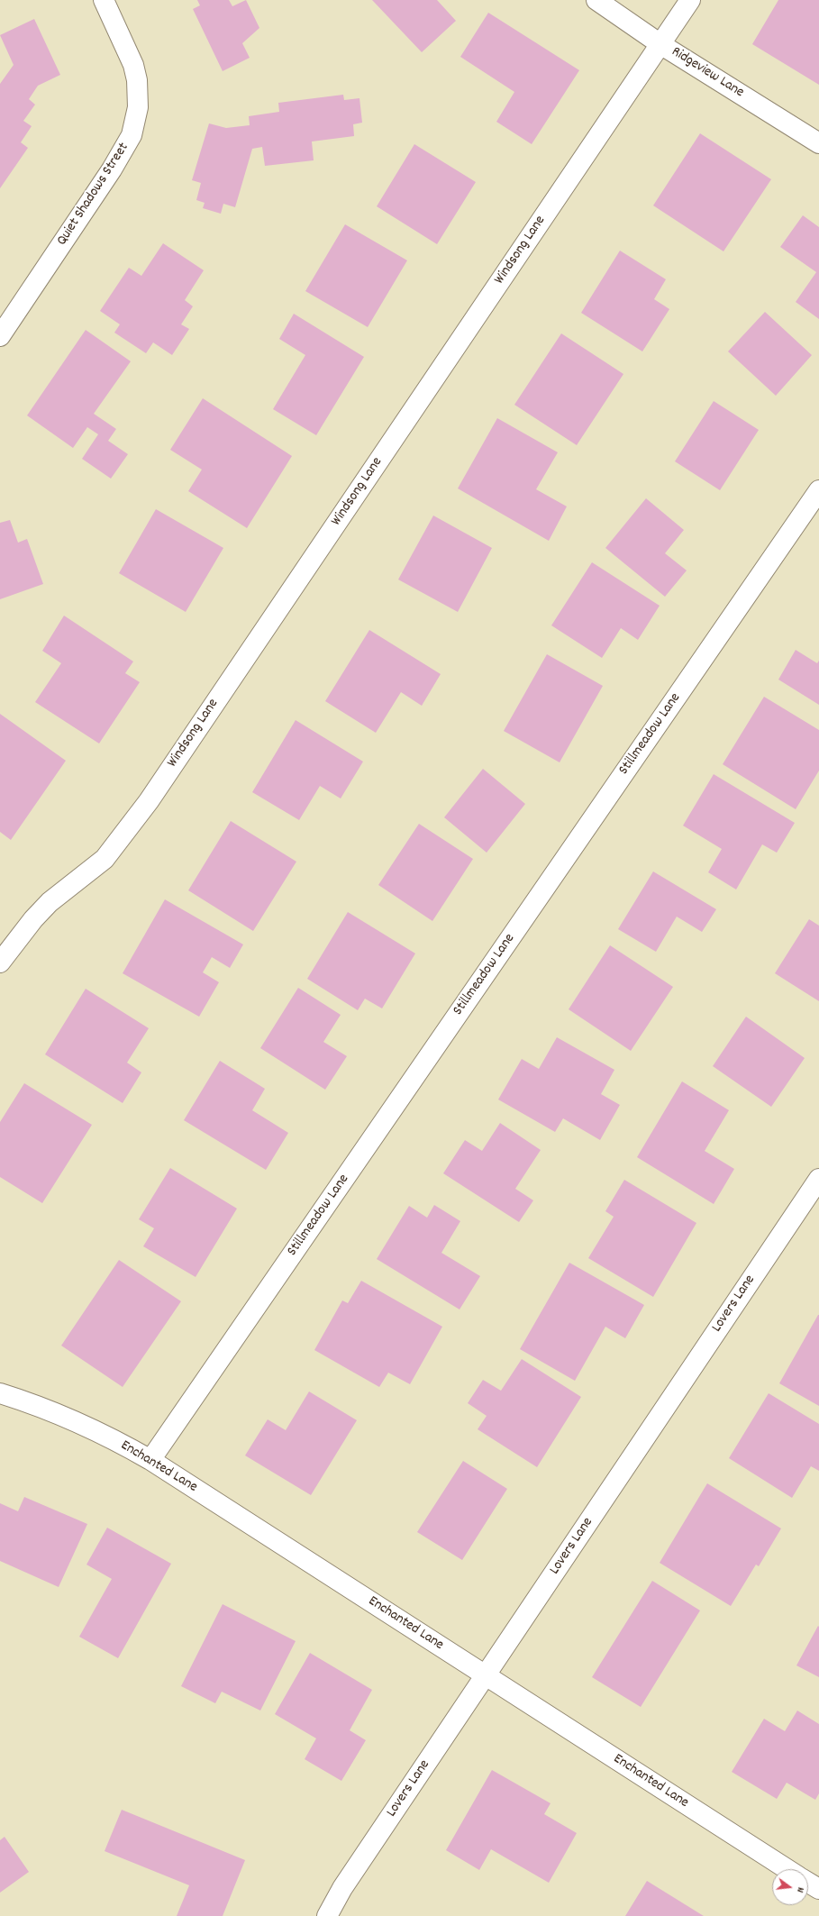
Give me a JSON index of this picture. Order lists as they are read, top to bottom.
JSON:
{
  "streets": {
    "street": [
      "Ridgeview Lane",
      "Quiet Shadows Street",
      "Windsong Lane",
      "Stillmeadow Lane",
      "Lovers Lane",
      "Enchanted Lane"
    ]
  },
  "crossings": [
    ["Ridgeview Lane", "Windsong Lane"],
    ["Stillmeadow Lane", "Enchanted Lane"],
    ["Lovers Lane", "Enchanted Lane"]
  ],
  "north": "right"
}
